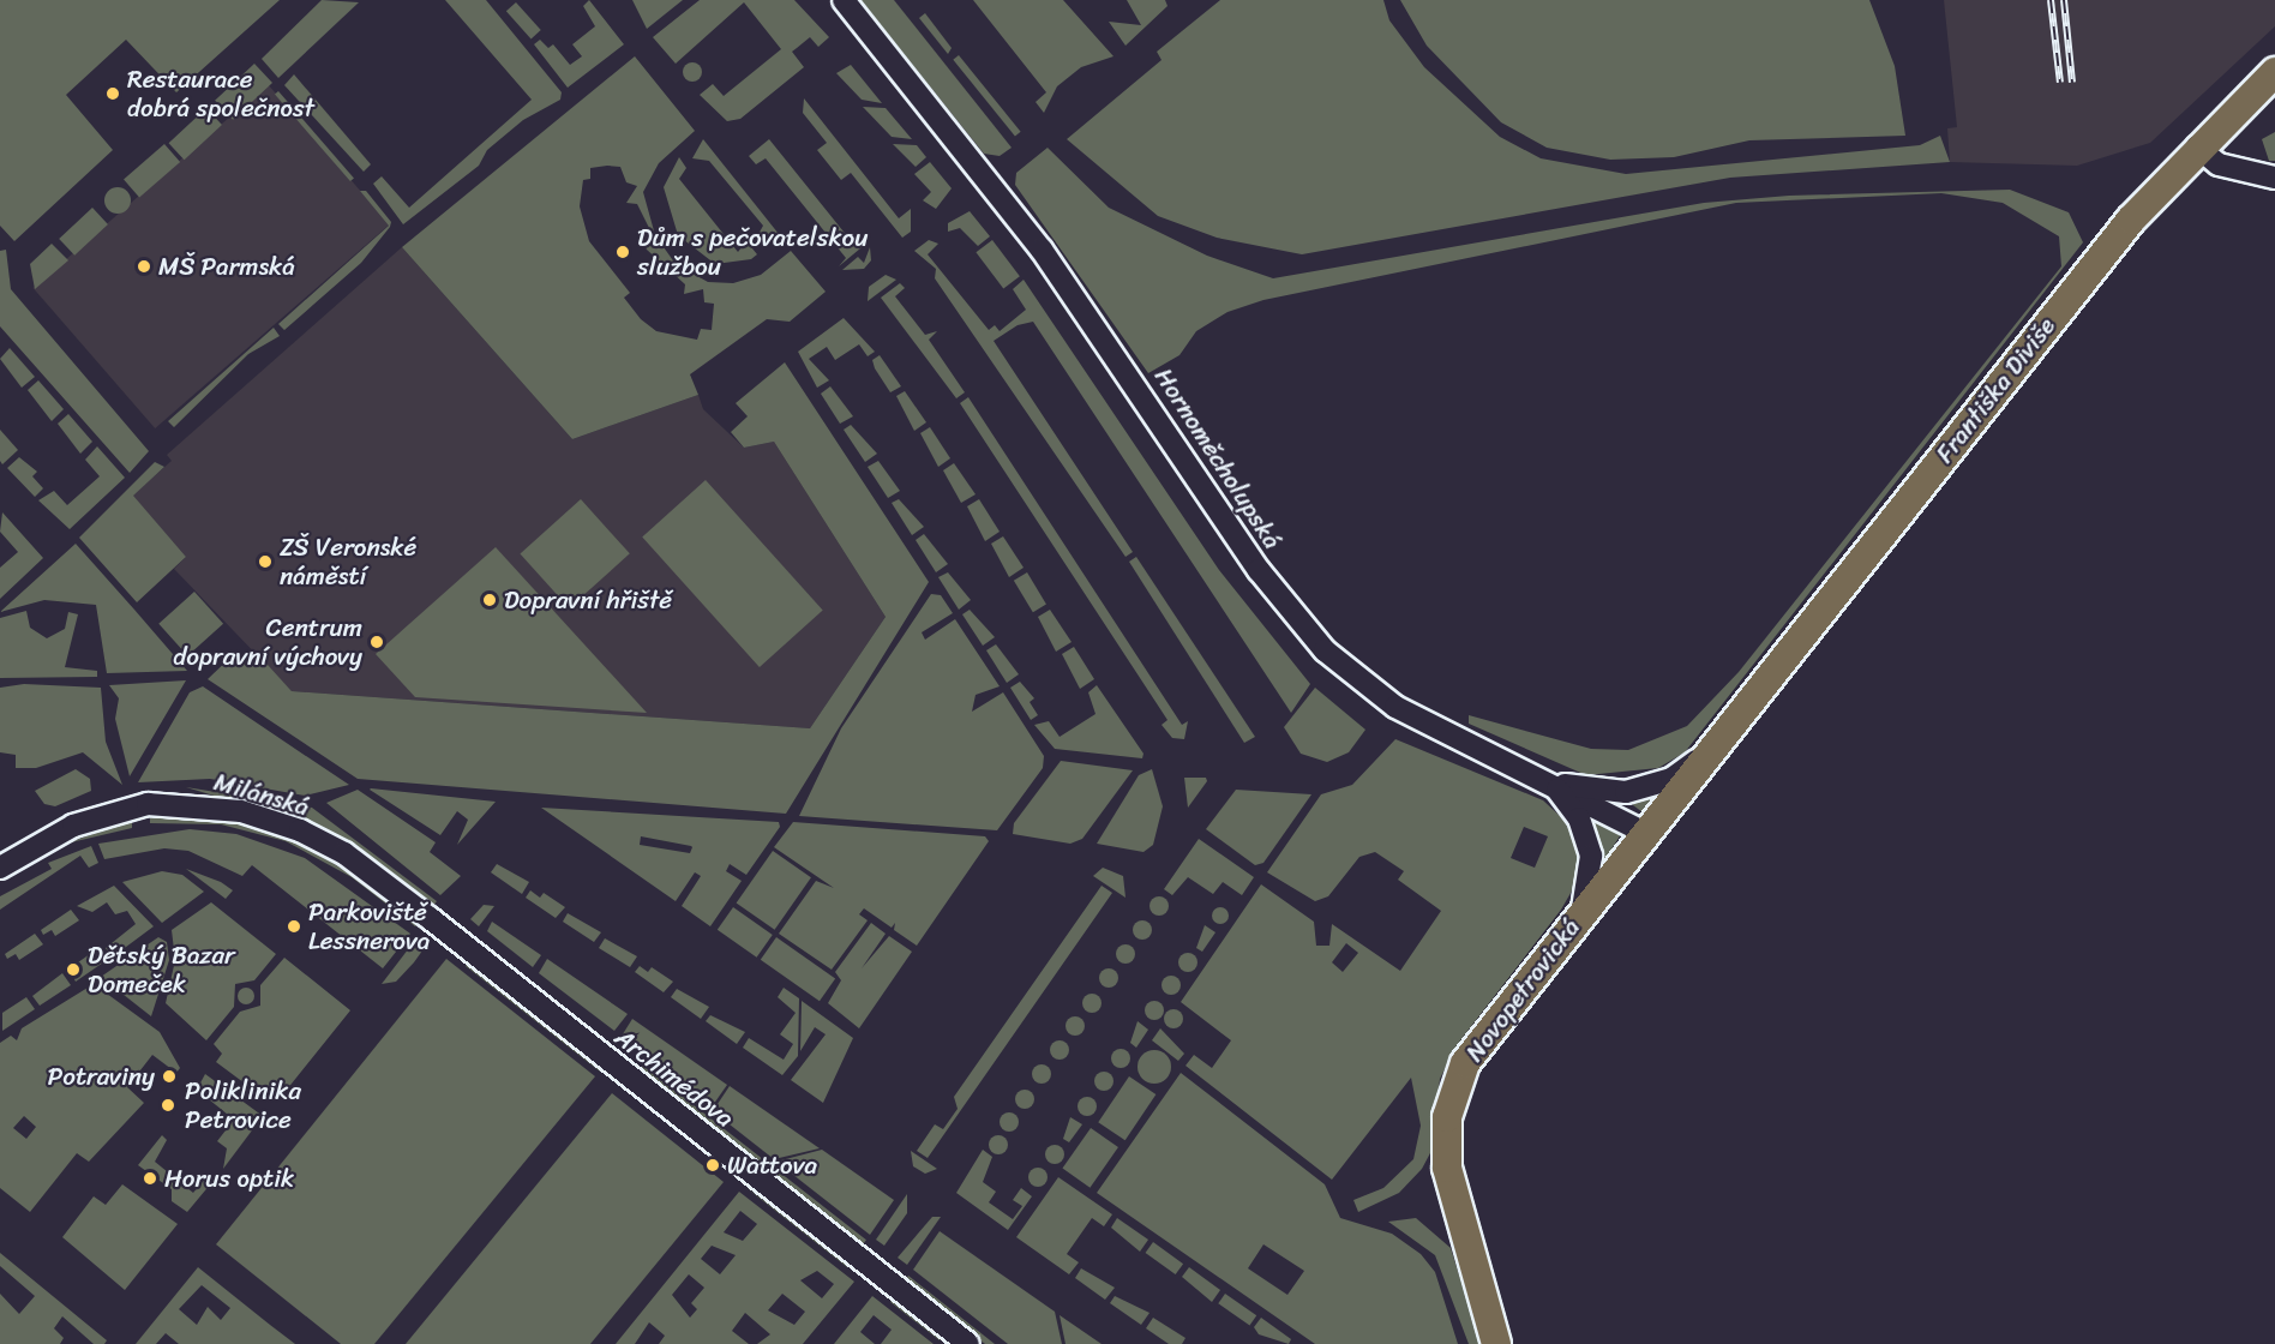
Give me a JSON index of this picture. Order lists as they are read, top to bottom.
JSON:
{
  "streets": {
    "main road": ["Františka Diviše", "Novopetrovická"],
    "street": ["Hornoměcholupská", "Milánská", "Archimédova"]
  },
  "crossings": [
    ["Františka Diviše", "Novopetrovická"],
    ["Hornoměcholupská", "Novopetrovická"],
    ["Milánská", "Archimédova"]
  ],
  "places": [
    "Restaurace dobrá společnost",
    "Dům s pečovatelskou službou",
    "MŠ Parmská",
    "ZŠ Veronské náměstí",
    "Dopravní hřiště",
    "Centrum dopravní výchovy",
    "Parkoviště Lessnerova",
    "Dětský Bazar Domeček",
    "Potraviny",
    "Poliklinika Petrovice",
    "Wattova",
    "Horus optik"
  ]
}
